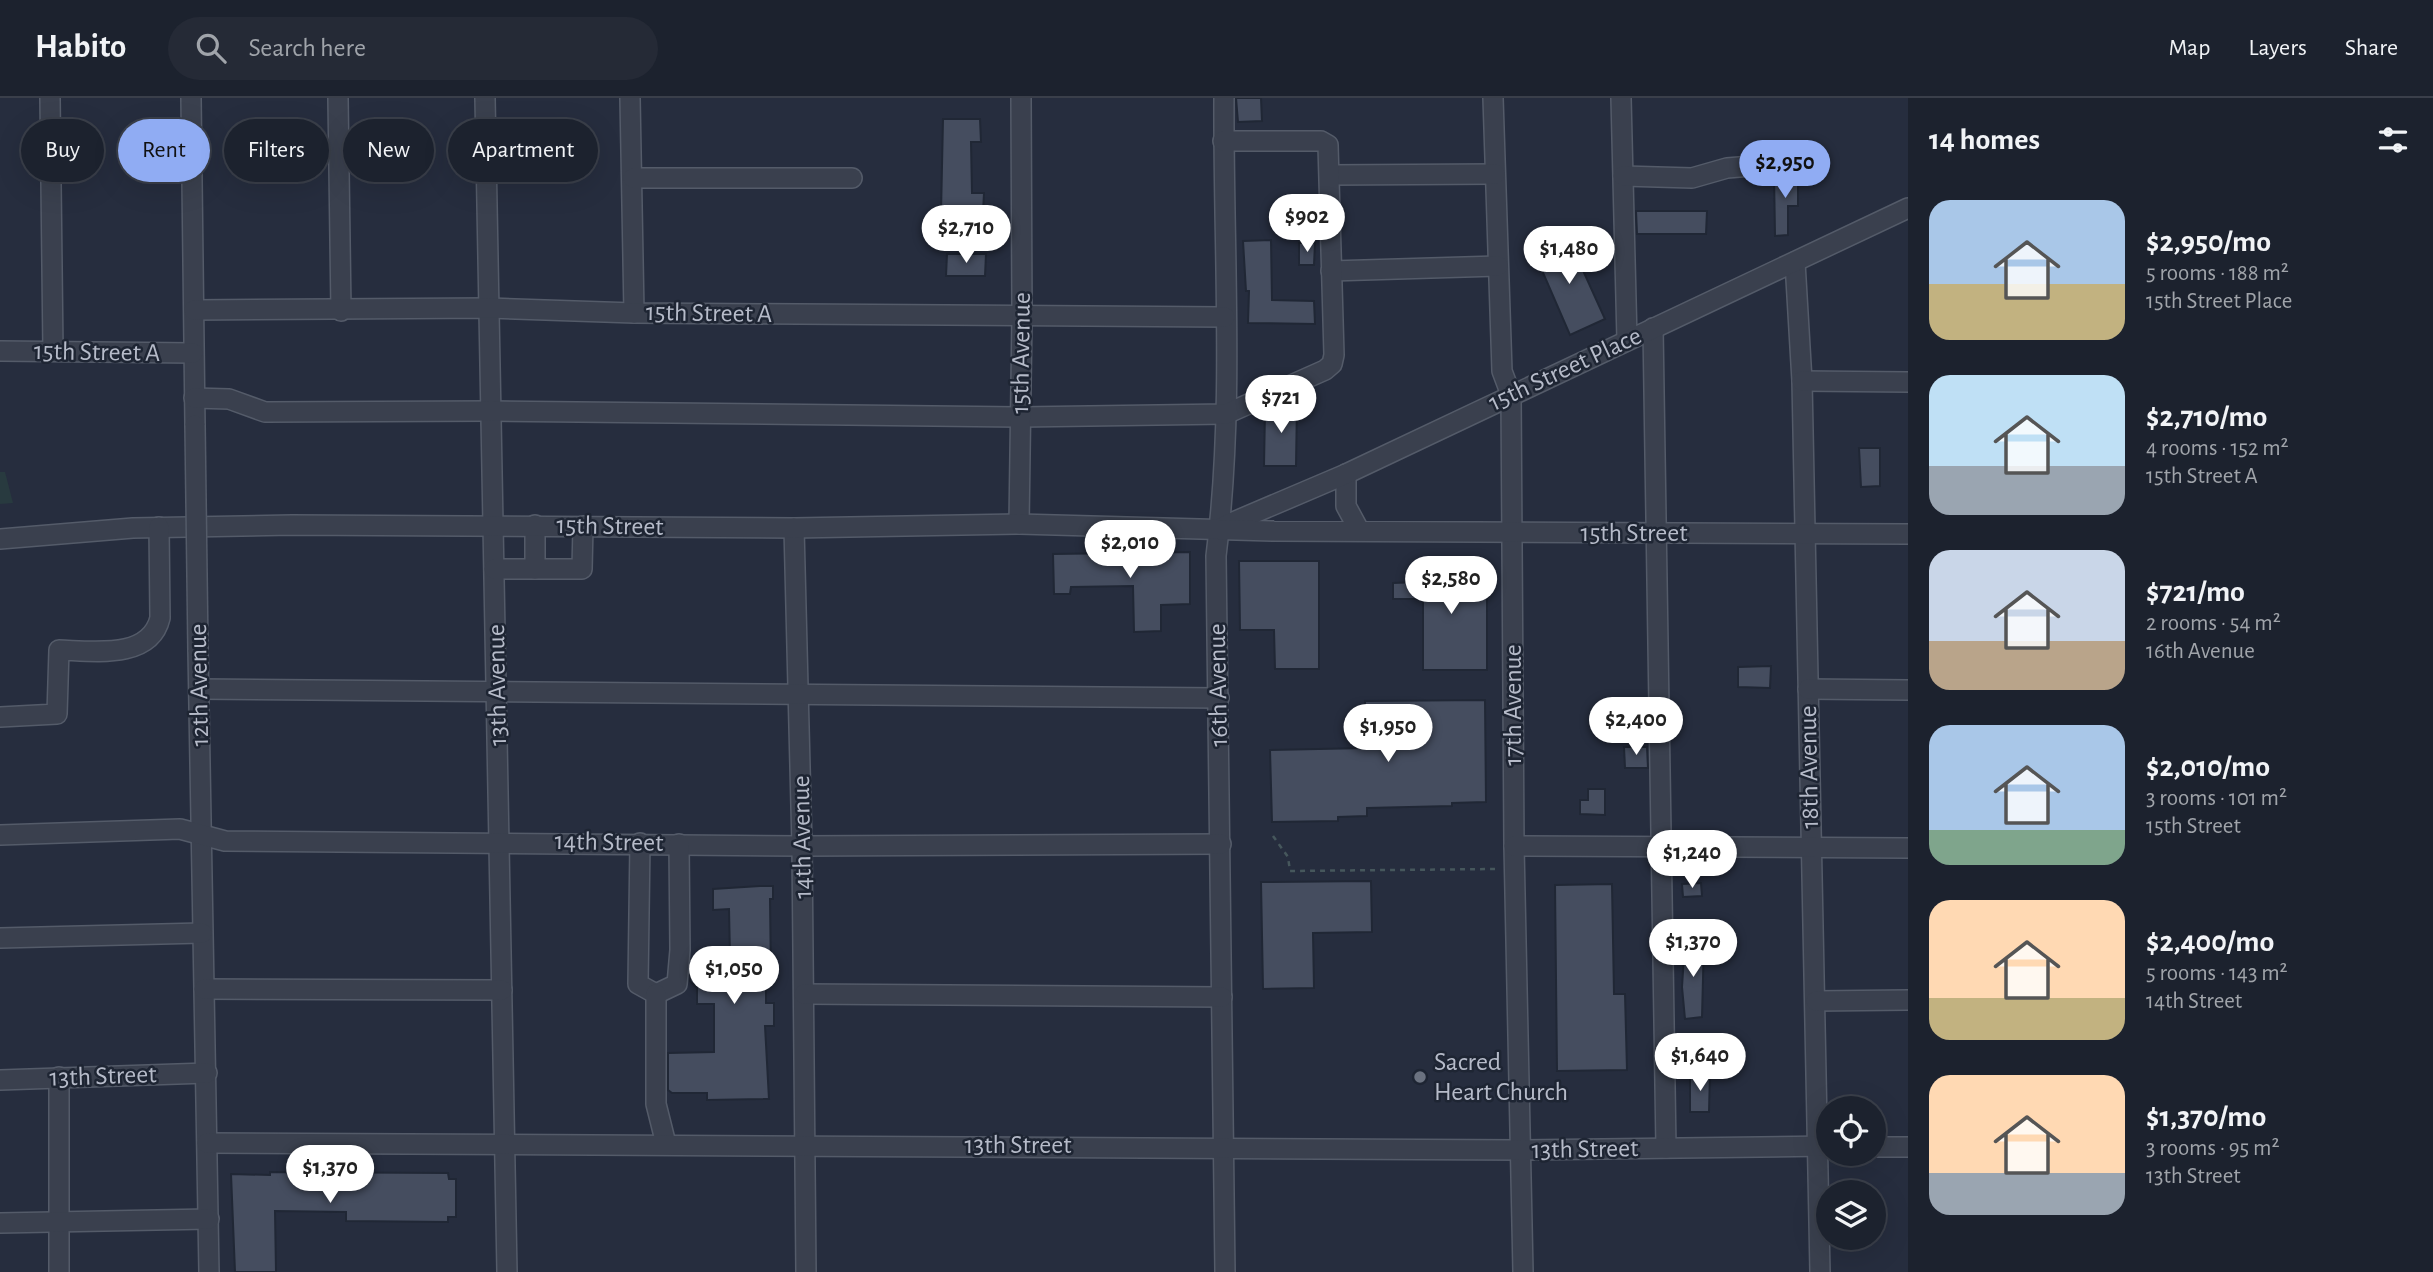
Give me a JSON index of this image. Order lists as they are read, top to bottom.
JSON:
{
  "streets": {
    "street": [
      "15th Street A",
      "15th Avenue",
      "15th Street Place",
      "15th Street",
      "12th Avenue",
      "13th Avenue",
      "16th Avenue",
      "17th Avenue",
      "18th Avenue",
      "14th Avenue",
      "14th Street",
      "13th Street"
    ]
  },
  "crossings": [
    ["15th Street A", "15th Avenue"],
    ["15th Street A", "12th Avenue"],
    ["15th Street A", "13th Avenue"],
    ["15th Street A", "16th Avenue"],
    ["15th Avenue", "15th Street"],
    ["15th Street Place", "15th Street"],
    ["15th Street Place", "16th Avenue"],
    ["15th Street Place", "17th Avenue"],
    ["15th Street Place", "18th Avenue"],
    ["15th Street", "13th Avenue"],
    ["15th Street", "16th Avenue"],
    ["15th Street", "17th Avenue"],
    ["15th Street", "18th Avenue"],
    ["15th Street", "14th Avenue"],
    ["12th Avenue", "14th Street"],
    ["12th Avenue", "13th Street"],
    ["13th Avenue", "14th Street"],
    ["13th Avenue", "13th Street"],
    ["16th Avenue", "14th Street"],
    ["16th Avenue", "13th Street"],
    ["17th Avenue", "13th Street"],
    ["14th Avenue", "14th Street"],
    ["14th Avenue", "13th Street"]
  ],
  "places": ["Sacred Heart Church"],
  "page": {
    "header": "Habito",
    "search": "Search here",
    "nav": ["Map", "Layers", "Share"],
    "heading": "14 homes",
    "chip": [
      "Buy",
      "Rent",
      "Filters",
      "New",
      "Apartment"
    ],
    "price": [
      "$2,950",
      "$902",
      "$2,710",
      "$1,480",
      "$721",
      "$2,010",
      "$2,580",
      "$2,400",
      "$1,950",
      "$1,240",
      "$1,370",
      "$1,050",
      "$1,640",
      "$1,370"
    ],
    "list": [
      {
        "name": "$2,950/mo",
        "note": "5 rooms · 188 m² · 15th Street Place"
      },
      {
        "name": "$2,710/mo",
        "note": "4 rooms · 152 m² · 15th Street A"
      },
      {
        "name": "$721/mo",
        "note": "2 rooms · 54 m² · 16th Avenue"
      },
      {
        "name": "$2,010/mo",
        "note": "3 rooms · 101 m² · 15th Street"
      },
      {
        "name": "$2,400/mo",
        "note": "5 rooms · 143 m² · 14th Street"
      },
      {
        "name": "$1,370/mo",
        "note": "3 rooms · 95 m² · 13th Street"
      }
    ]
  }
}
